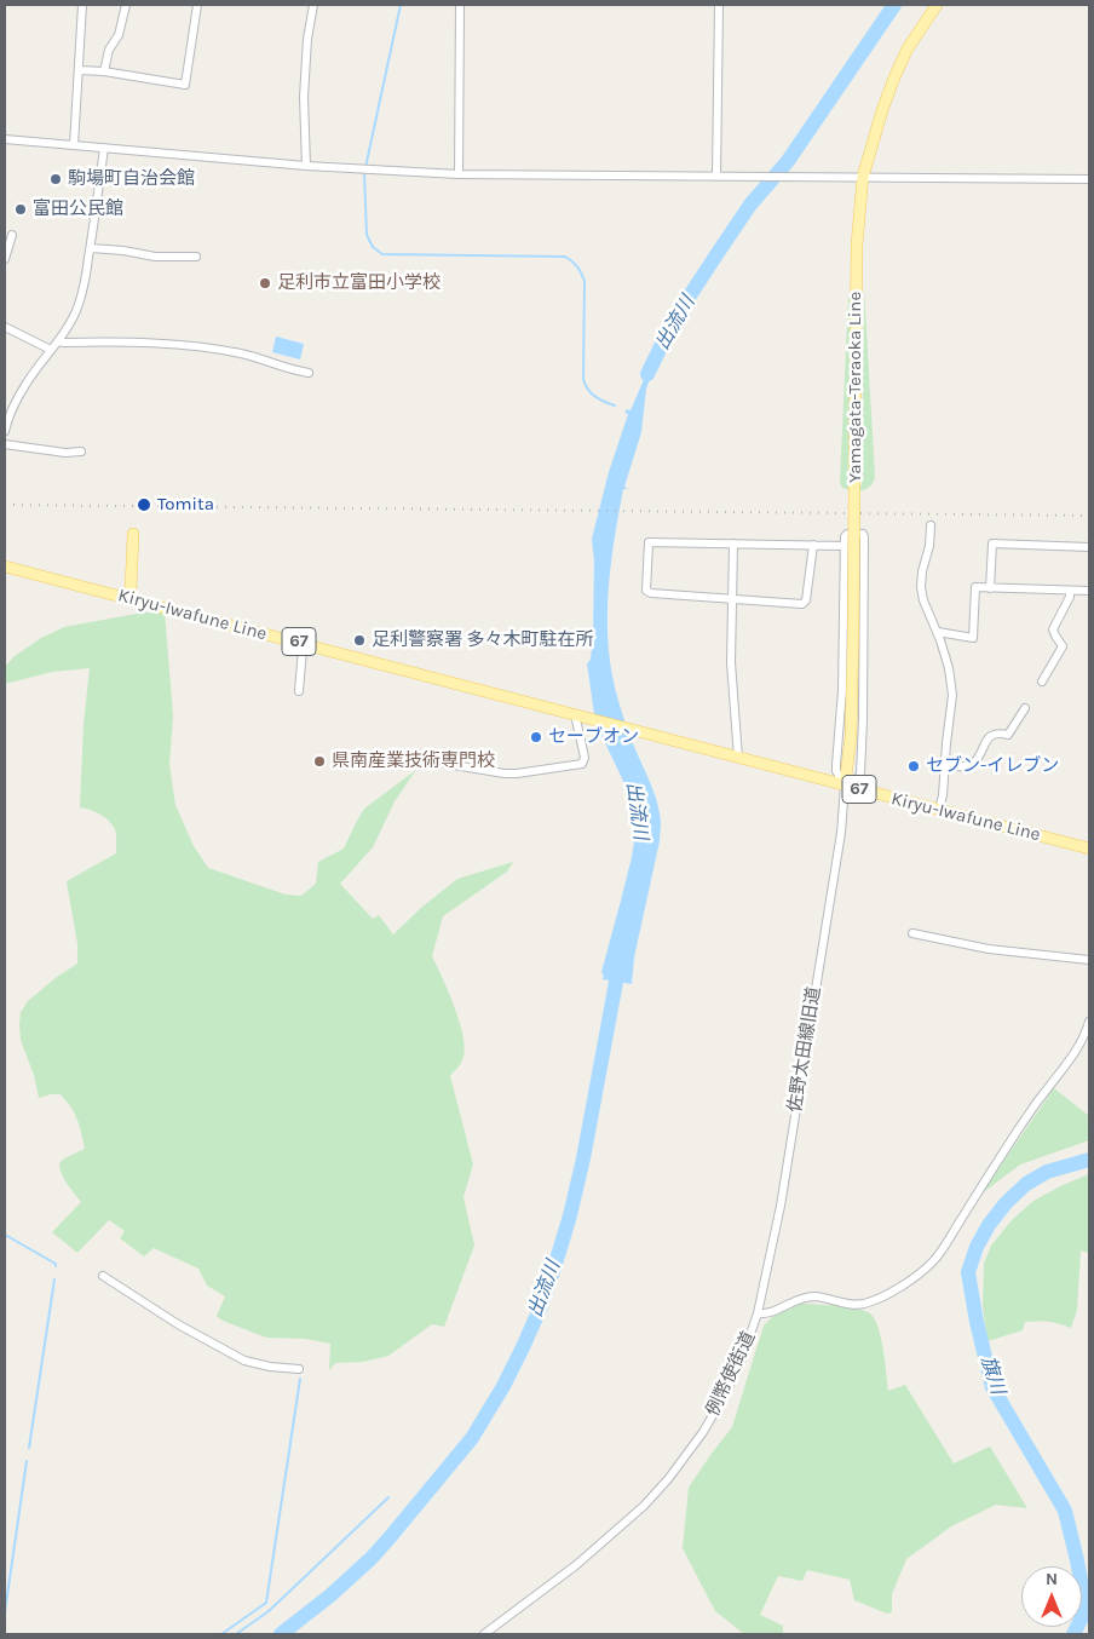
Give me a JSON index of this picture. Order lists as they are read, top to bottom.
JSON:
{
  "streets": {
    "main road": ["Yamagata-Teraoka Line", "Kiryu-Iwafune Line", "67"],
    "street": ["佐野太田線旧道", "例幣使街道"]
  },
  "crossings": [
    ["Yamagata-Teraoka Line", "Kiryu-Iwafune Line"],
    ["Yamagata-Teraoka Line", "佐野太田線旧道"],
    ["Kiryu-Iwafune Line", "佐野太田線旧道"],
    ["佐野太田線旧道", "例幣使街道"]
  ],
  "water": ["出流川", "旗川"],
  "places": [
    "駒場町自治会館",
    "富田公民館",
    "足利市立富田小学校",
    "Tomita",
    "足利警察署 多々木町駐在所",
    "セーブオン",
    "県南産業技術専門校",
    "セブン-イレブン"
  ],
  "north": "top"
}
